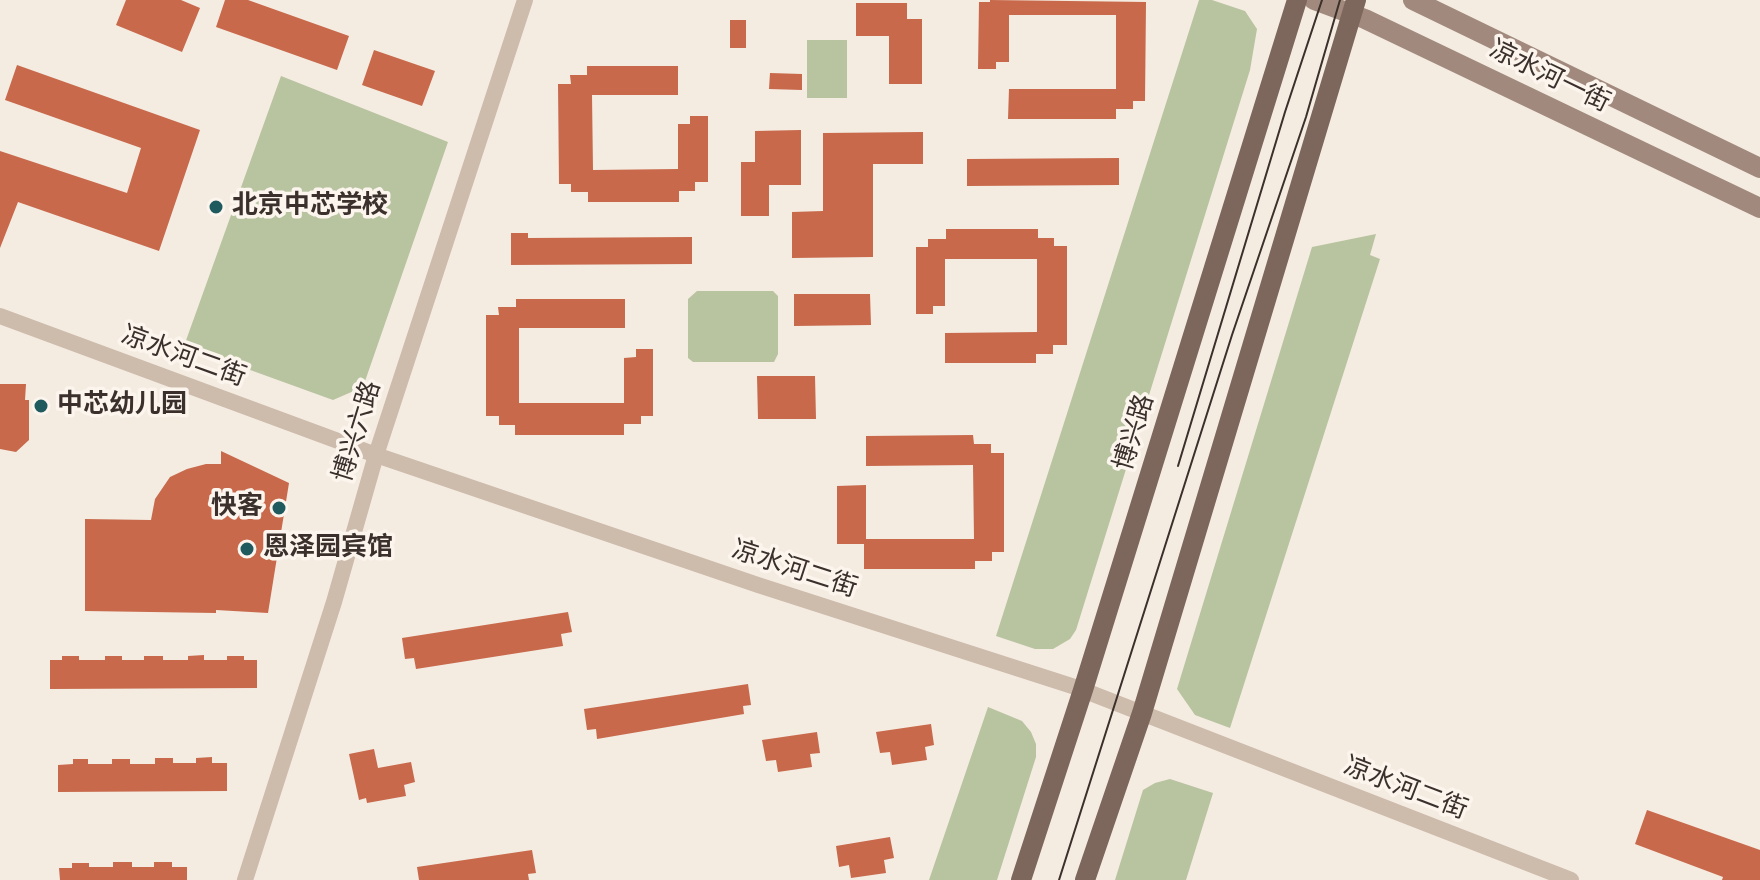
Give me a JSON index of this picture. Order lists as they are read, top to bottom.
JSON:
{
  "streets": {
    "main road": ["凉水河一街", "博兴路"],
    "street": ["凉水河二街", "博兴六路"]
  },
  "crossings": [
    ["凉水河二街", "博兴六路"],
    ["凉水河二街", "博兴路"]
  ],
  "places": [
    "北京中芯学校",
    "中芯幼儿园",
    "快客",
    "恩泽园宾馆"
  ]
}
